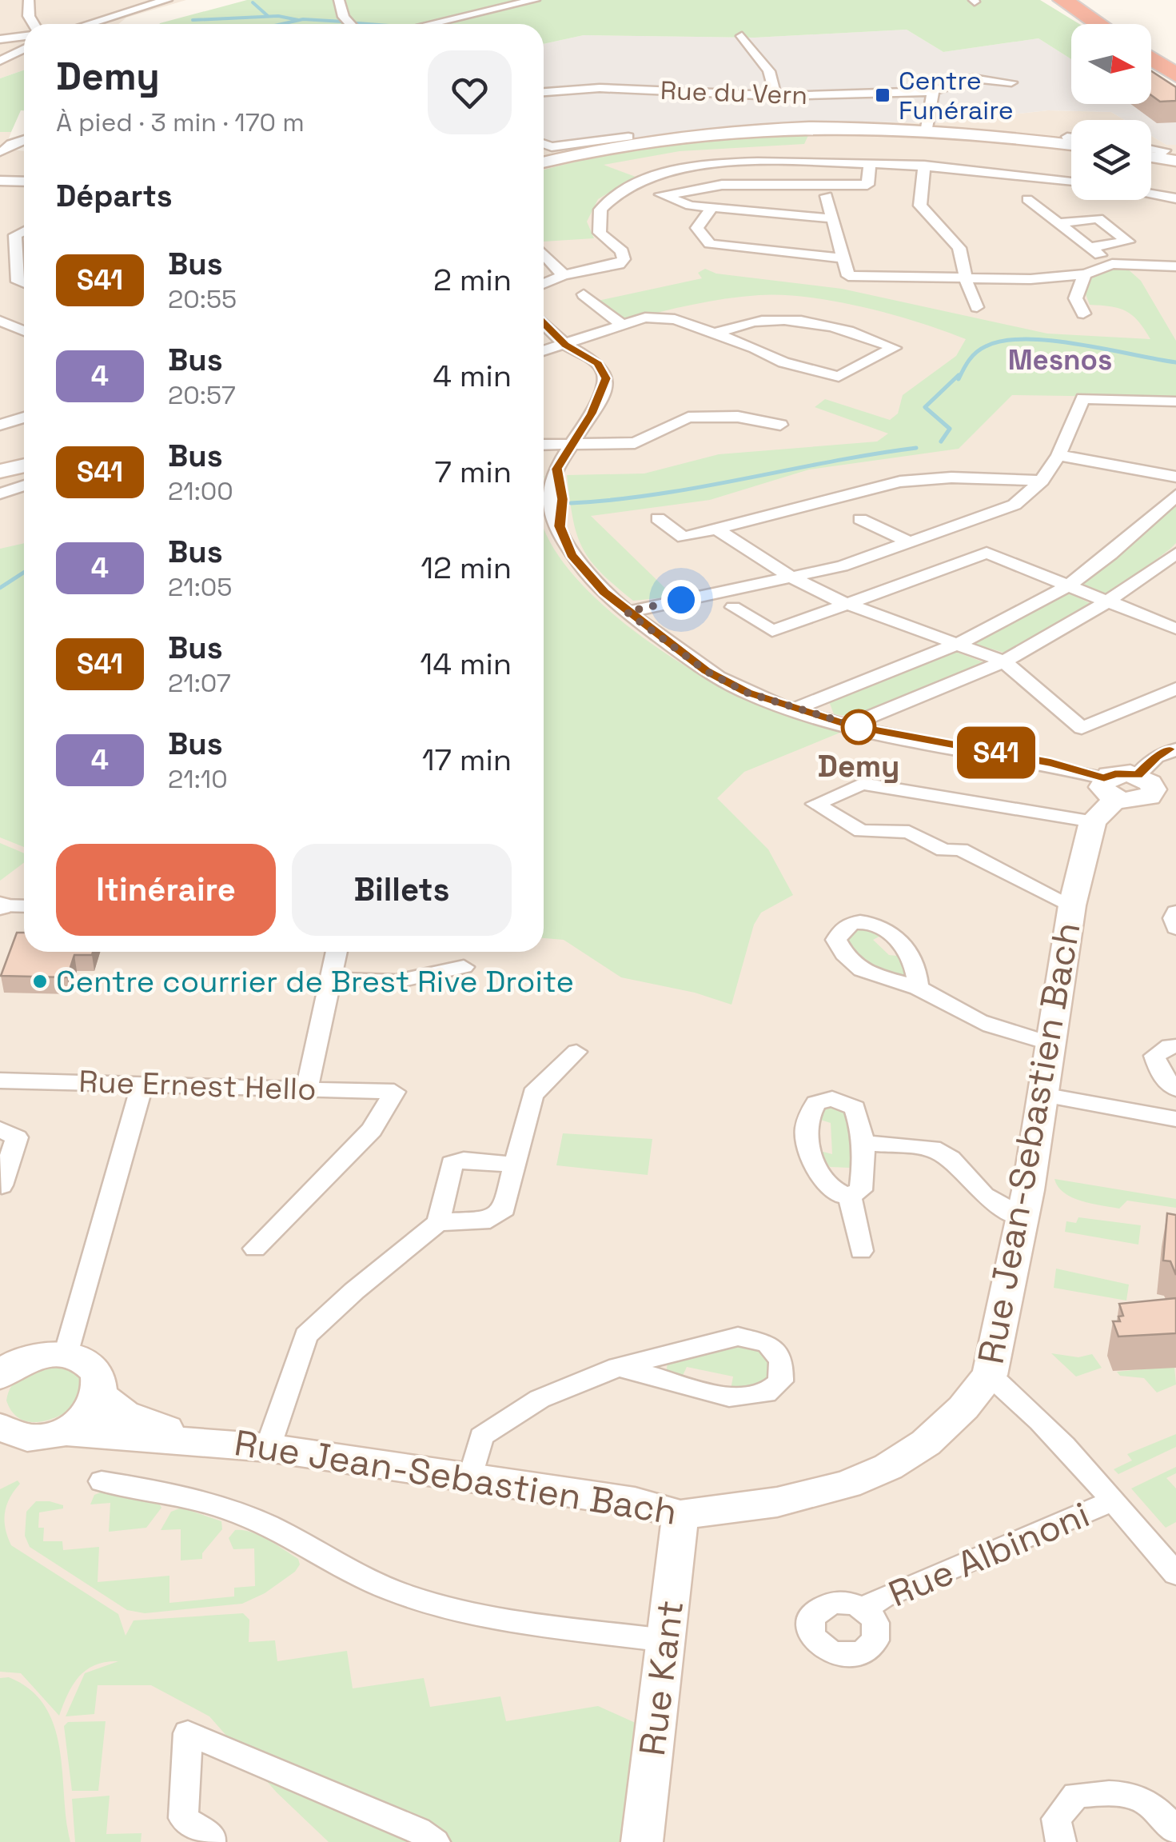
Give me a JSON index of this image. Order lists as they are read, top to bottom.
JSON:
{
  "streets": {
    "street": [
      "Rue du Vern",
      "Rue Ernest Hello",
      "Rue Jean-Sebastien Bach",
      "Rue Albinoni",
      "Rue Kant"
    ]
  },
  "crossings": [
    ["Rue Jean-Sebastien Bach", "Rue Kant"]
  ],
  "districts": ["Mesnos"],
  "places": {
    "transit": ["Centre Funéraire"],
    "other": ["Demy", "Centre courrier de Brest Rive Droite"]
  },
  "lines": ["bus line S41"],
  "north": "right",
  "page": {
    "on_map": "S41",
    "heading": [
      ["Demy", "À pied · 3 min · 170 m"],
      "Départs"
    ],
    "list": [
      {
        "mark": "S41",
        "name": "Bus",
        "note": "20:55",
        "value": "2 min"
      },
      {
        "mark": "4",
        "name": "Bus",
        "note": "20:57",
        "value": "4 min"
      },
      {
        "mark": "S41",
        "name": "Bus",
        "note": "21:00",
        "value": "7 min"
      },
      {
        "mark": "4",
        "name": "Bus",
        "note": "21:05",
        "value": "12 min"
      },
      {
        "mark": "S41",
        "name": "Bus",
        "note": "21:07",
        "value": "14 min"
      },
      {
        "mark": "4",
        "name": "Bus",
        "note": "21:10",
        "value": "17 min"
      }
    ],
    "buttons": ["Itinéraire", "Billets"]
  }
}
